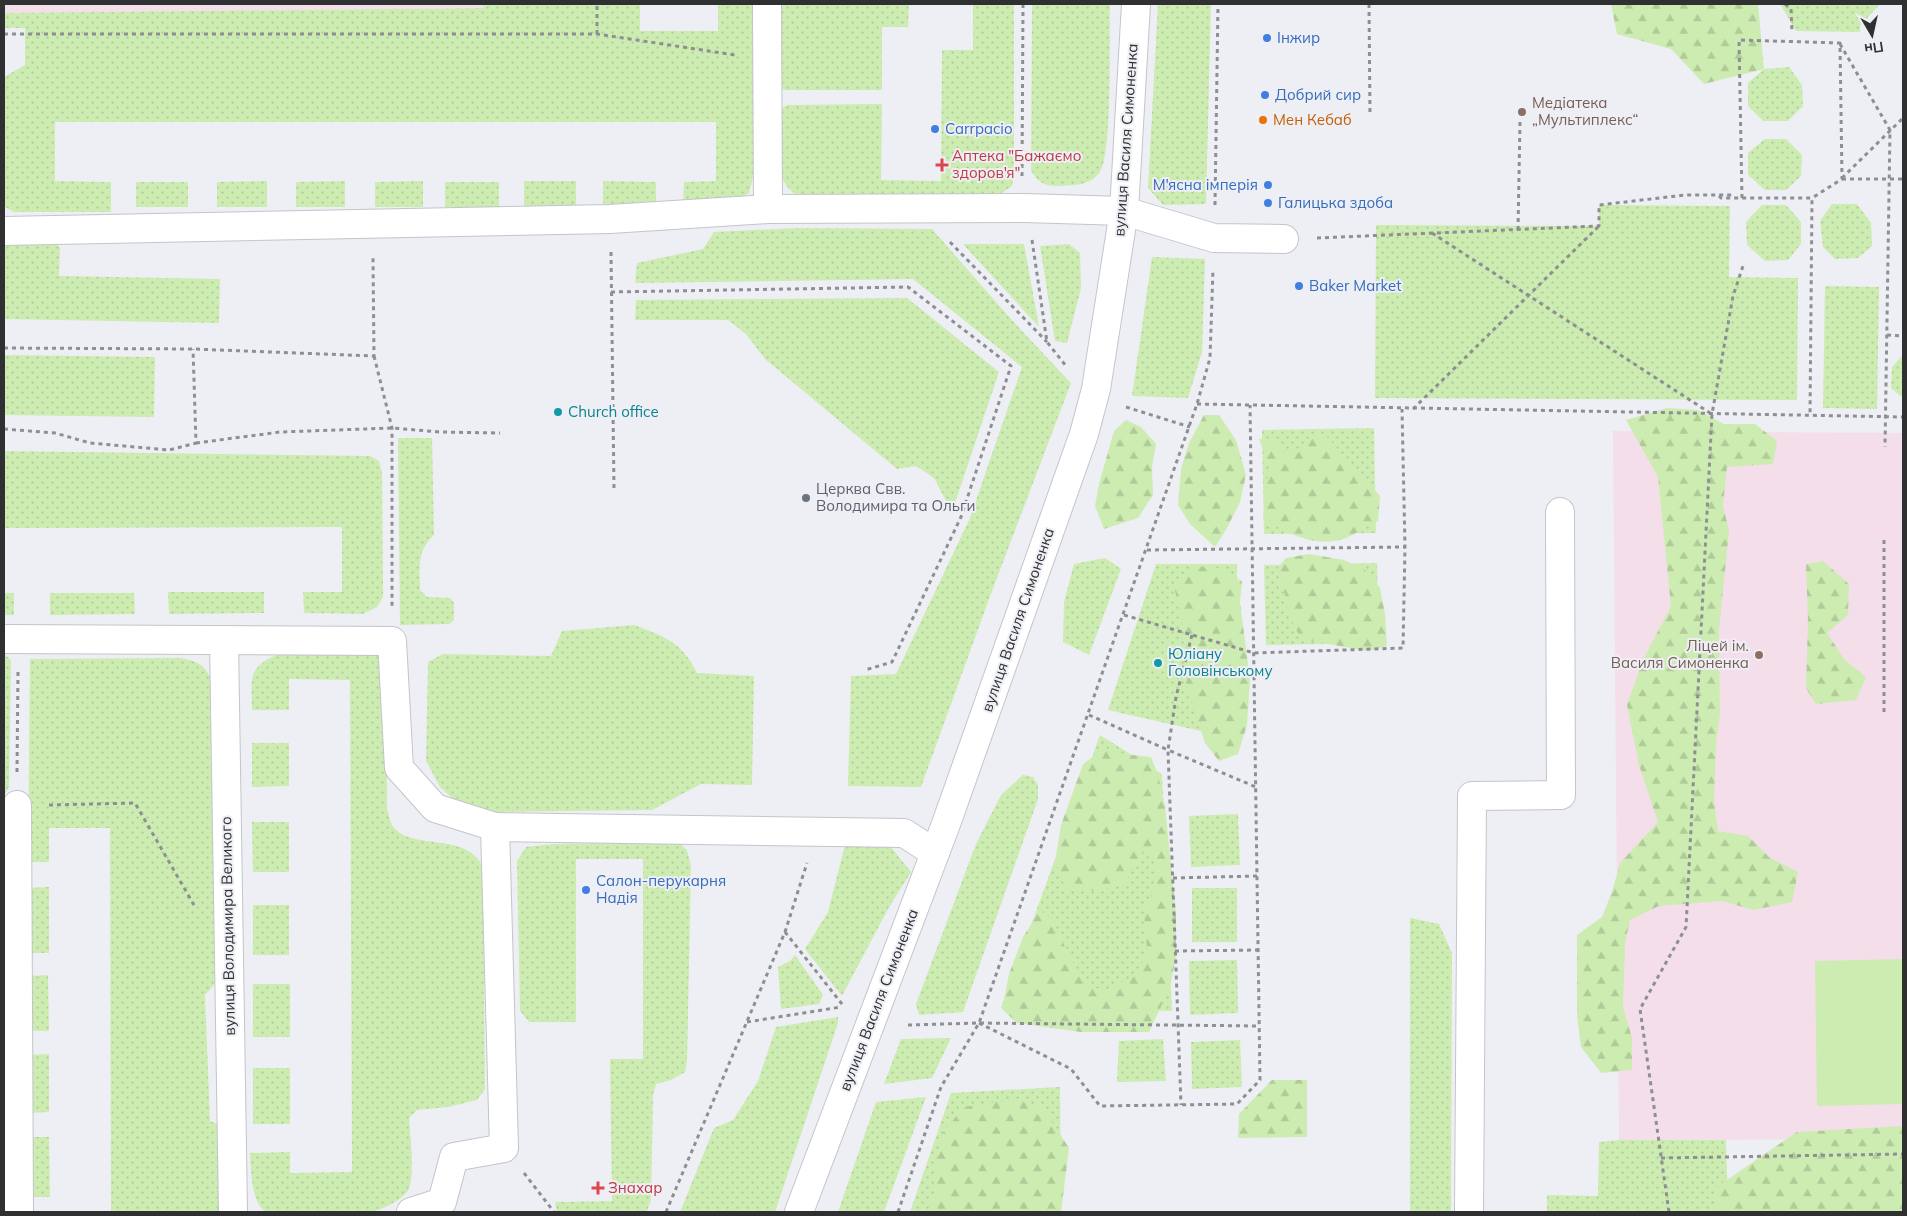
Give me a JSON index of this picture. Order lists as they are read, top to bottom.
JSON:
{
  "streets": {
    "street": ["вулиця Василя Симоненка", "вулиця Володимира Великого"]
  },
  "places": {
    "other": [
      "Інжир",
      "Добрий сир",
      "Медіатека „Мультиплекс“",
      "Мен Кебаб",
      "Carrpacio",
      "М'ясна імперія",
      "Галицька здоба",
      "Baker Market",
      "Church office",
      "Церква Свв. Володимира та Ольги",
      "Ліцей ім. Василя Симоненка",
      "Юліану Головінському",
      "Салон-перукарня Надія"
    ],
    "health": ["Аптека \"Бажаємо здоров'я\"", "Знахар"]
  },
  "north": "bottom"
}
